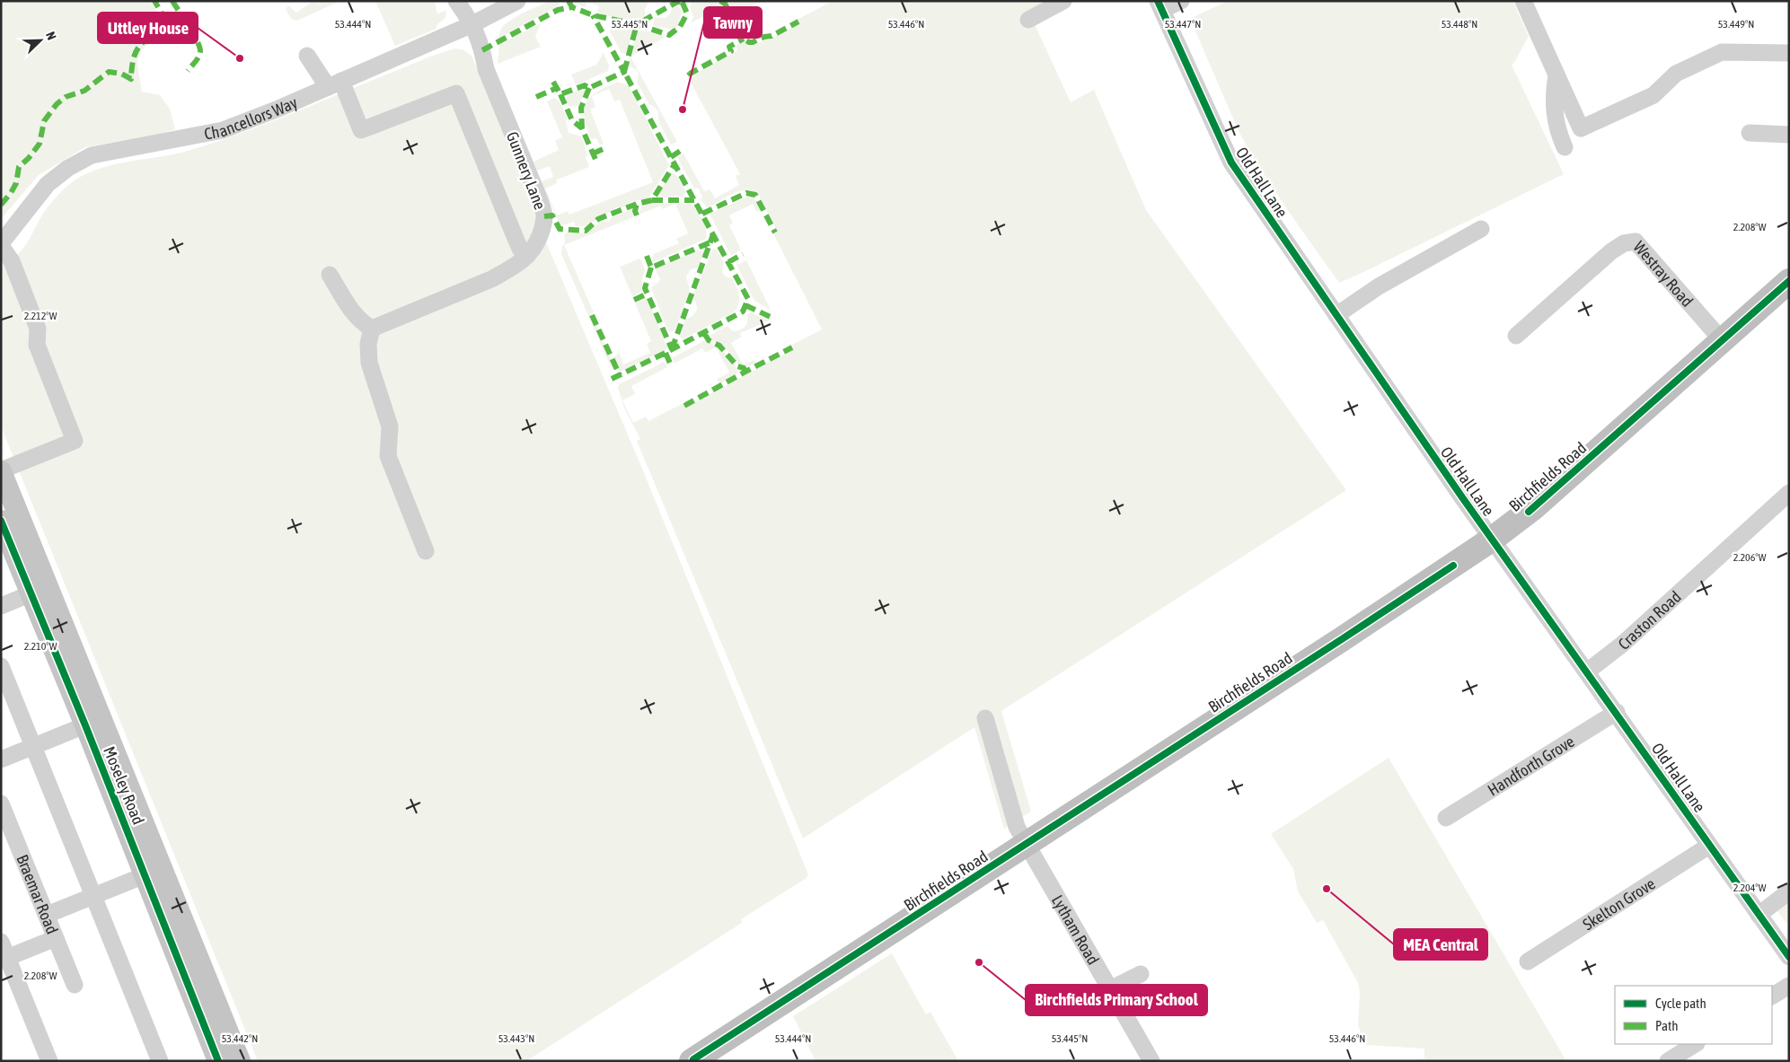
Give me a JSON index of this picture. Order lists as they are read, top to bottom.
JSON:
{
  "streets": {
    "highway": ["Birchfields Road"],
    "main road": ["Moseley Road"],
    "street": [
      "Chancellors Way",
      "Gunnery Lane",
      "Old Hall Lane",
      "Westray Road",
      "Craston Road",
      "Handforth Grove",
      "Braemar Road",
      "Skelton Grove",
      "Lytham Road"
    ]
  },
  "crossings": [
    ["Chancellors Way", "Gunnery Lane"],
    ["Old Hall Lane", "Birchfields Road"],
    ["Old Hall Lane", "Craston Road"],
    ["Old Hall Lane", "Handforth Grove"],
    ["Old Hall Lane", "Skelton Grove"],
    ["Westray Road", "Birchfields Road"],
    ["Birchfields Road", "Lytham Road"]
  ],
  "places": [
    "Uttley House",
    "Tawny",
    "MEA Central",
    "Birchfields Primary School"
  ],
  "legend": ["Cycle path", "Path"],
  "north": "top right",
  "coordinates": [
    "53.444°N",
    "53.445°N",
    "53.446°N",
    "53.447°N",
    "53.448°N",
    "53.449°N",
    "2.208°W",
    "2.212°W",
    "2.206°W",
    "2.210°W",
    "2.204°W",
    "53.442°N",
    "53.443°N"
  ]
}
